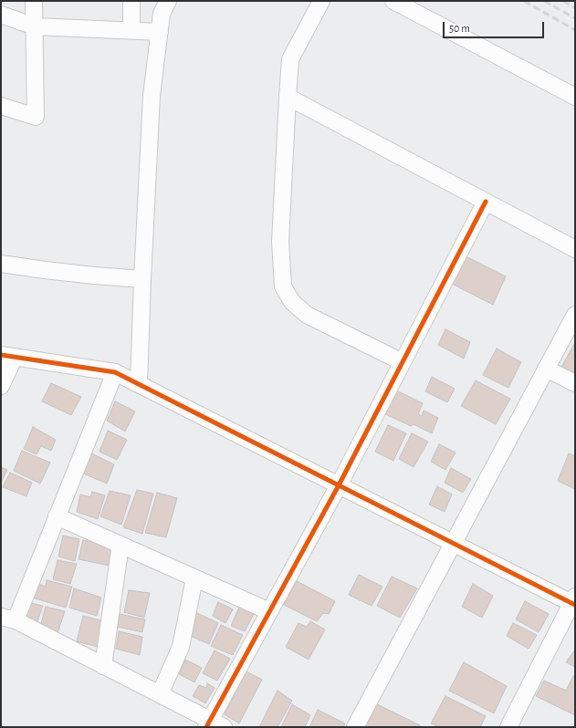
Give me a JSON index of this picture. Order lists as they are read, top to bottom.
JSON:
{
  "scale_bar": "50 m"
}
